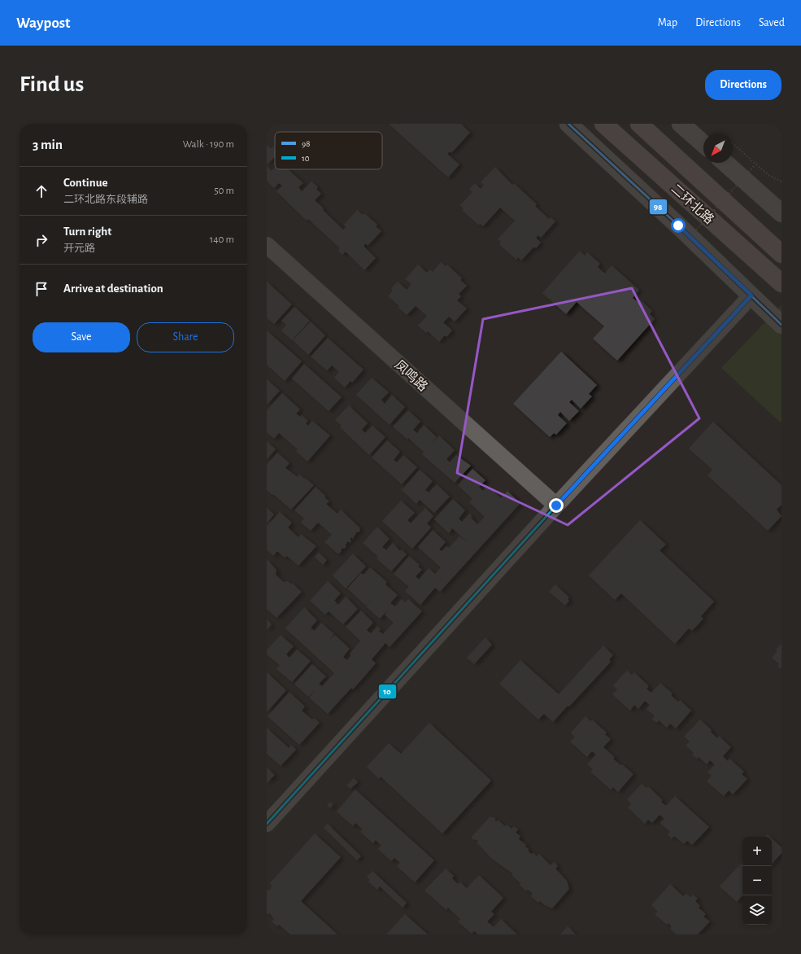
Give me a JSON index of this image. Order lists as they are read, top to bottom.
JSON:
{
  "streets": {
    "highway": ["二环北路"],
    "street": ["凤鸣路"]
  },
  "lines": ["transit line 98", "transit line 10"],
  "legend": ["98", "10"],
  "north": "bottom left",
  "page": {
    "header": "Waypost",
    "nav": ["Map", "Directions", "Saved"],
    "buttons": [
      "Directions",
      ["Save", "Share"]
    ],
    "title": "Find us",
    "heading": ["3 min", "Walk · 190 m"],
    "list": [
      ["Continue", "二环北路东段辅路", "50 m"],
      ["Turn right", "开元路", "140 m"],
      "Arrive at destination"
    ],
    "map_buttons": ["+", "−"]
  }
}
